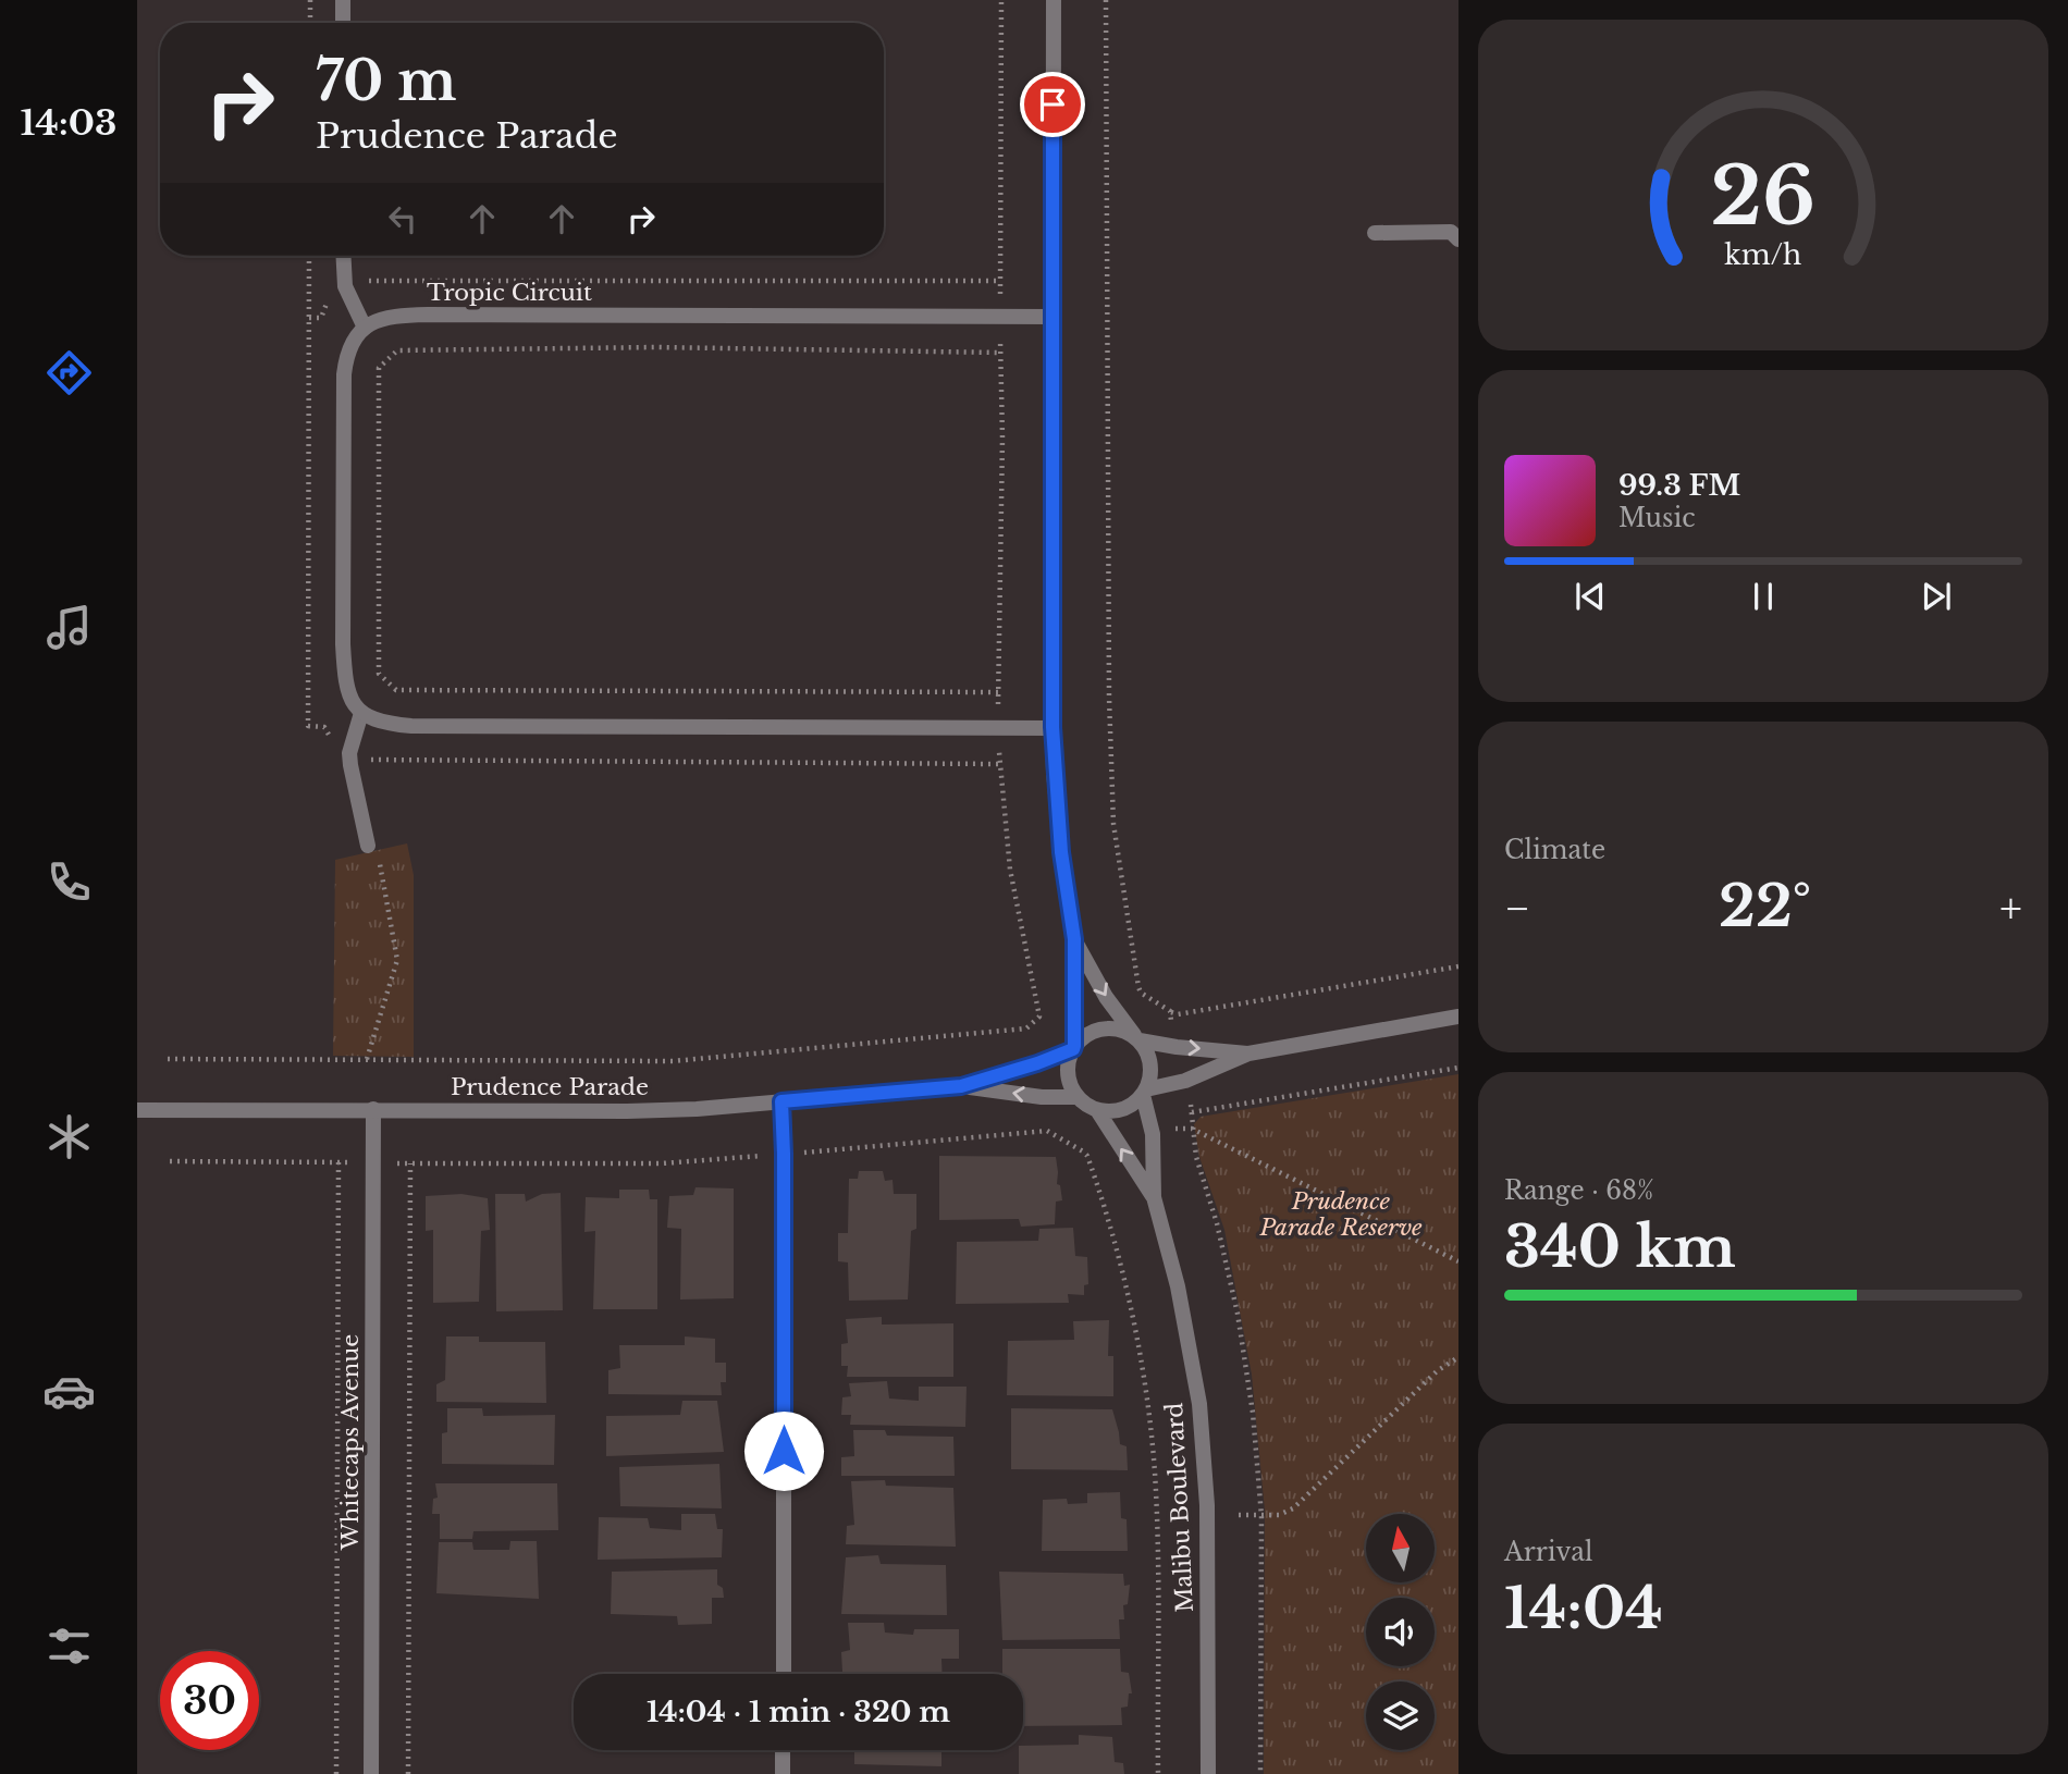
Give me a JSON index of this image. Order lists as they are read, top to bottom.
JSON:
{
  "streets": {
    "street": [
      "Tropic Circuit",
      "Prudence Parade",
      "Whitecaps Avenue",
      "Malibu Boulevard"
    ]
  },
  "crossings": [
    ["Prudence Parade", "Whitecaps Avenue"],
    ["Prudence Parade", "Malibu Boulevard"]
  ],
  "parks": ["Prudence Parade Reserve"],
  "north": "top",
  "page": {
    "tabs": "14:03",
    "turn": ["70 m", "Prudence Parade"],
    "song": ["99.3 FM", "Music"],
    "tile": [
      "Climate",
      ["Range · 68%", "340 km"],
      ["Arrival", "14:04"]
    ],
    "heat": ["−", "22°", "+"],
    "limit": "30",
    "trip": "14:04 · 1 min · 320 m",
    "gauge": ["26", "km/h"]
  }
}
